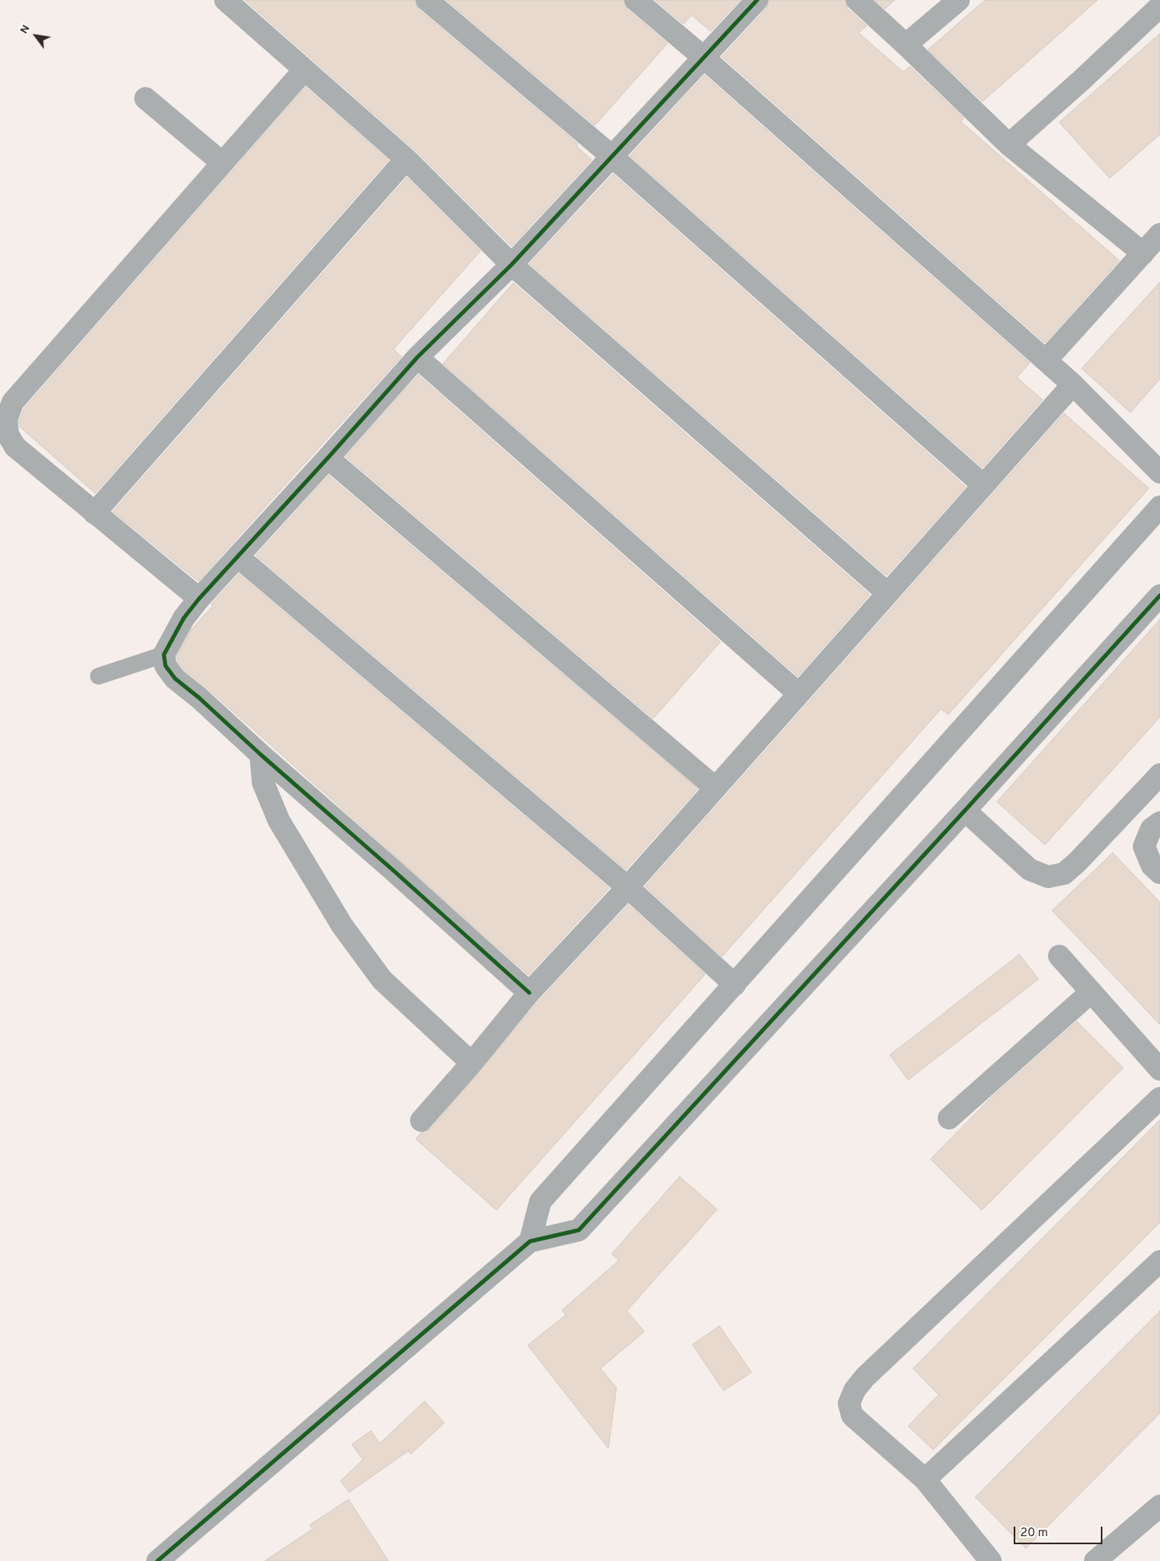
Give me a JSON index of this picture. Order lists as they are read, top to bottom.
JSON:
{
  "scale_bar": "20 m",
  "north": "top left"
}
